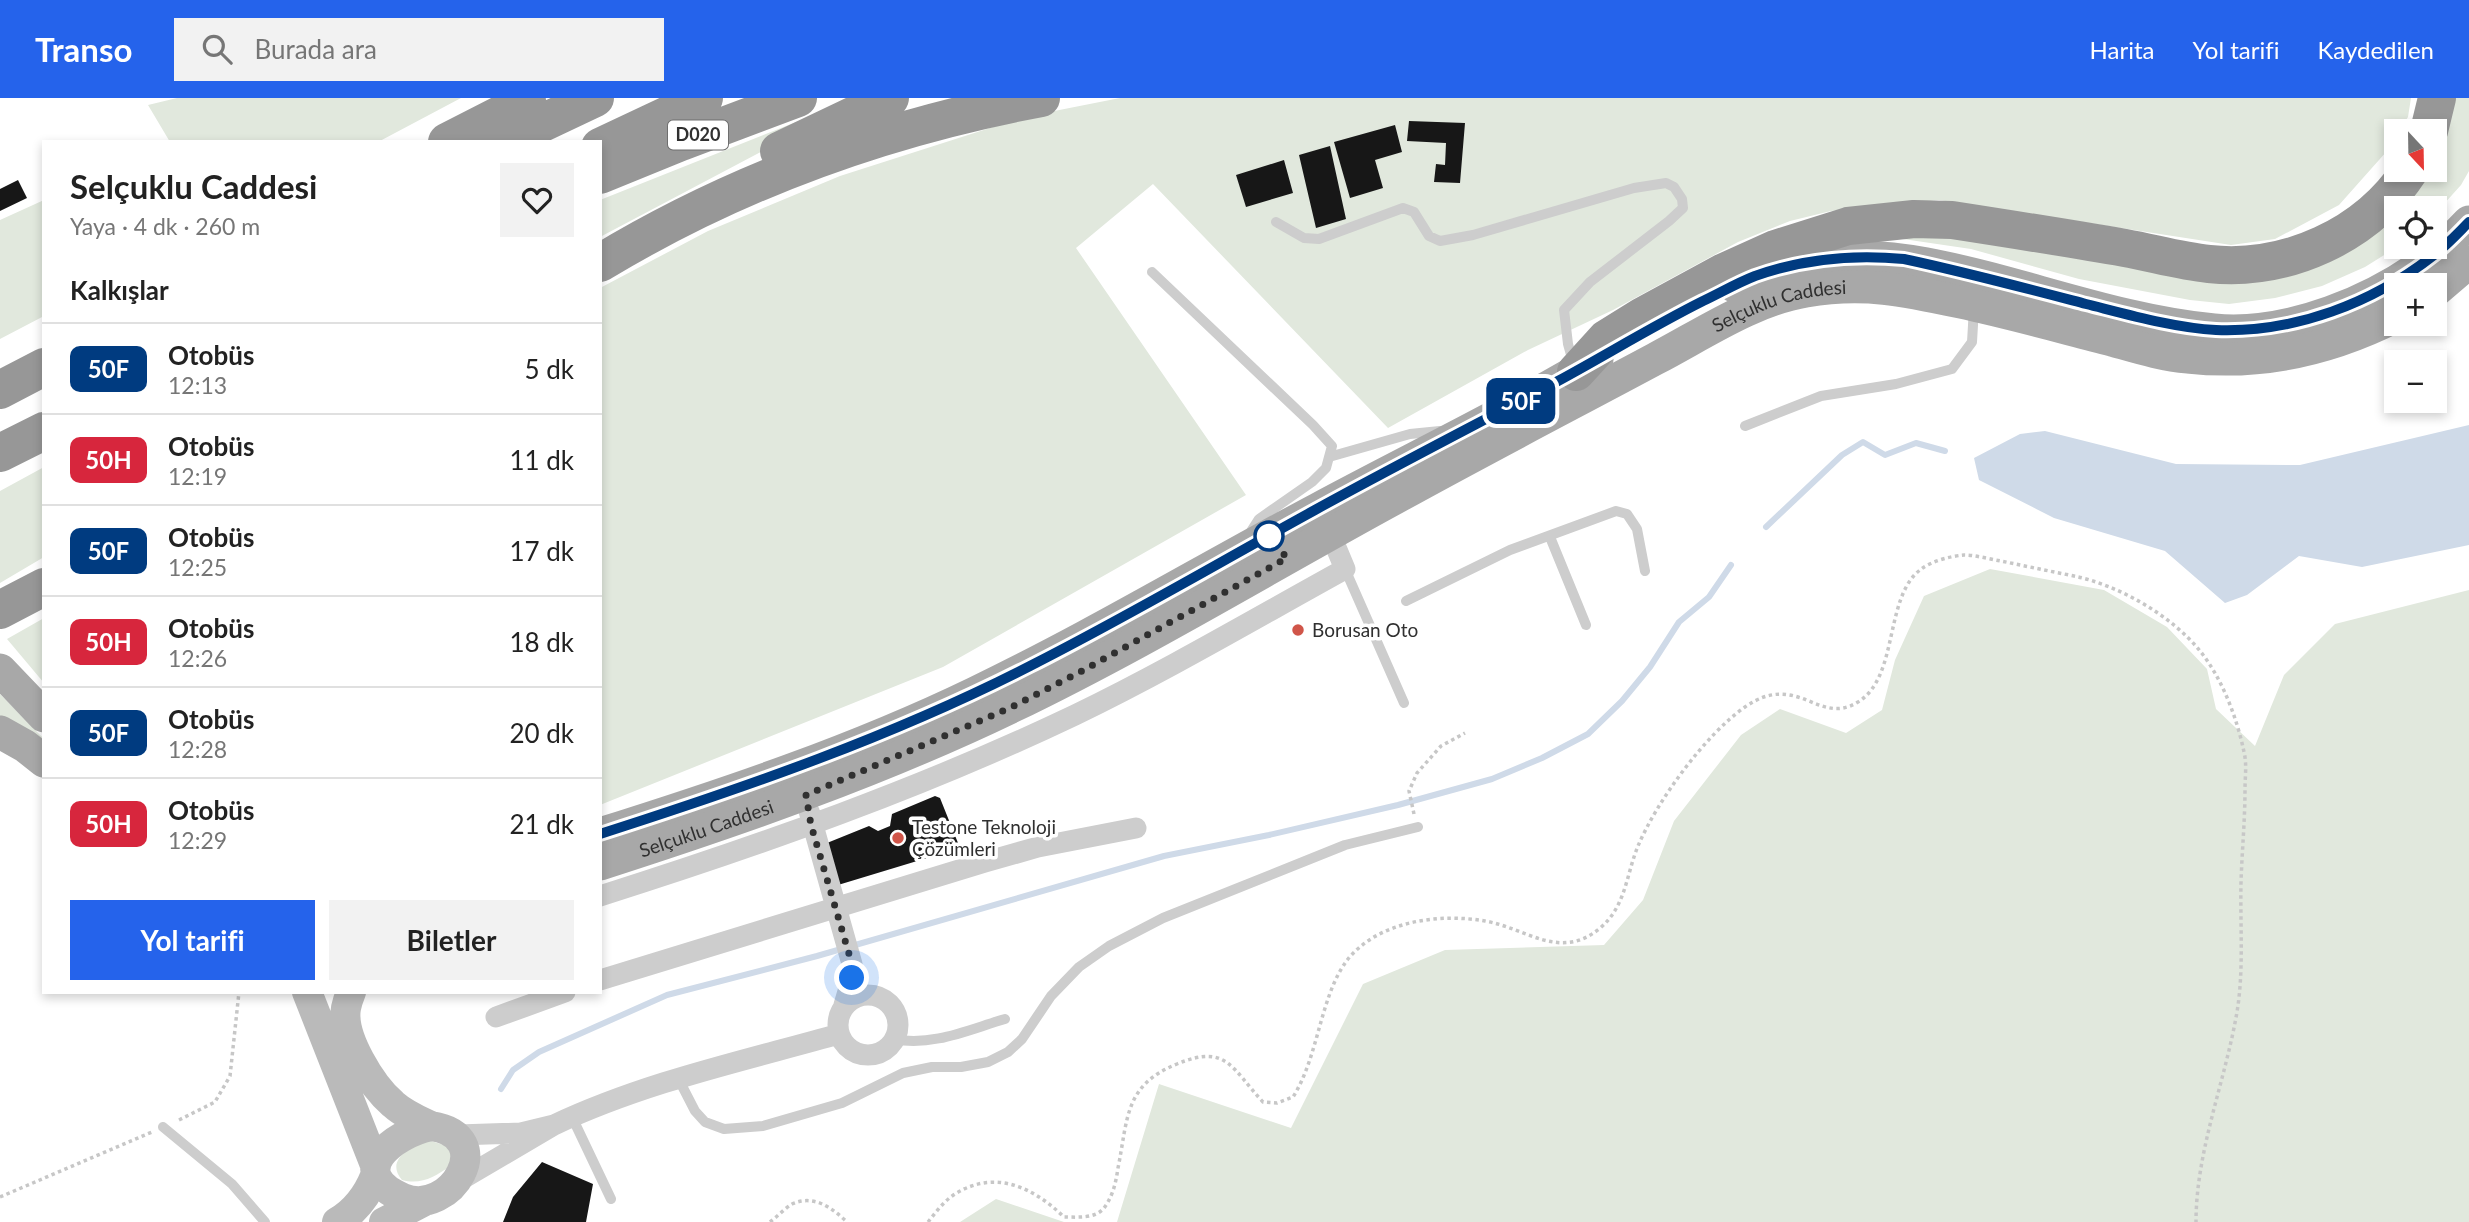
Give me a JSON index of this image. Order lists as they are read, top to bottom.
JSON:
{
  "streets": {
    "highway": ["D020"],
    "main road": ["Selçuklu Caddesi"]
  },
  "places": ["Borusan Oto", "Testone Teknoloji Çözümleri"],
  "lines": ["bus line 50F"],
  "north": "bottom",
  "page": {
    "header": "Transo",
    "search": "Burada ara",
    "nav": ["Harita", "Yol tarifi", "Kaydedilen"],
    "on_map": "50F",
    "map_buttons": ["+", "−"],
    "heading": [
      ["Selçuklu Caddesi", "Yaya · 4 dk · 260 m"],
      "Kalkışlar"
    ],
    "list": [
      {
        "mark": "50F",
        "name": "Otobüs",
        "note": "12:13",
        "value": "5 dk"
      },
      {
        "mark": "50H",
        "name": "Otobüs",
        "note": "12:19",
        "value": "11 dk"
      },
      {
        "mark": "50F",
        "name": "Otobüs",
        "note": "12:25",
        "value": "17 dk"
      },
      {
        "mark": "50H",
        "name": "Otobüs",
        "note": "12:26",
        "value": "18 dk"
      },
      {
        "mark": "50F",
        "name": "Otobüs",
        "note": "12:28",
        "value": "20 dk"
      },
      {
        "mark": "50H",
        "name": "Otobüs",
        "note": "12:29",
        "value": "21 dk"
      }
    ],
    "buttons": ["Yol tarifi", "Biletler"]
  }
}
